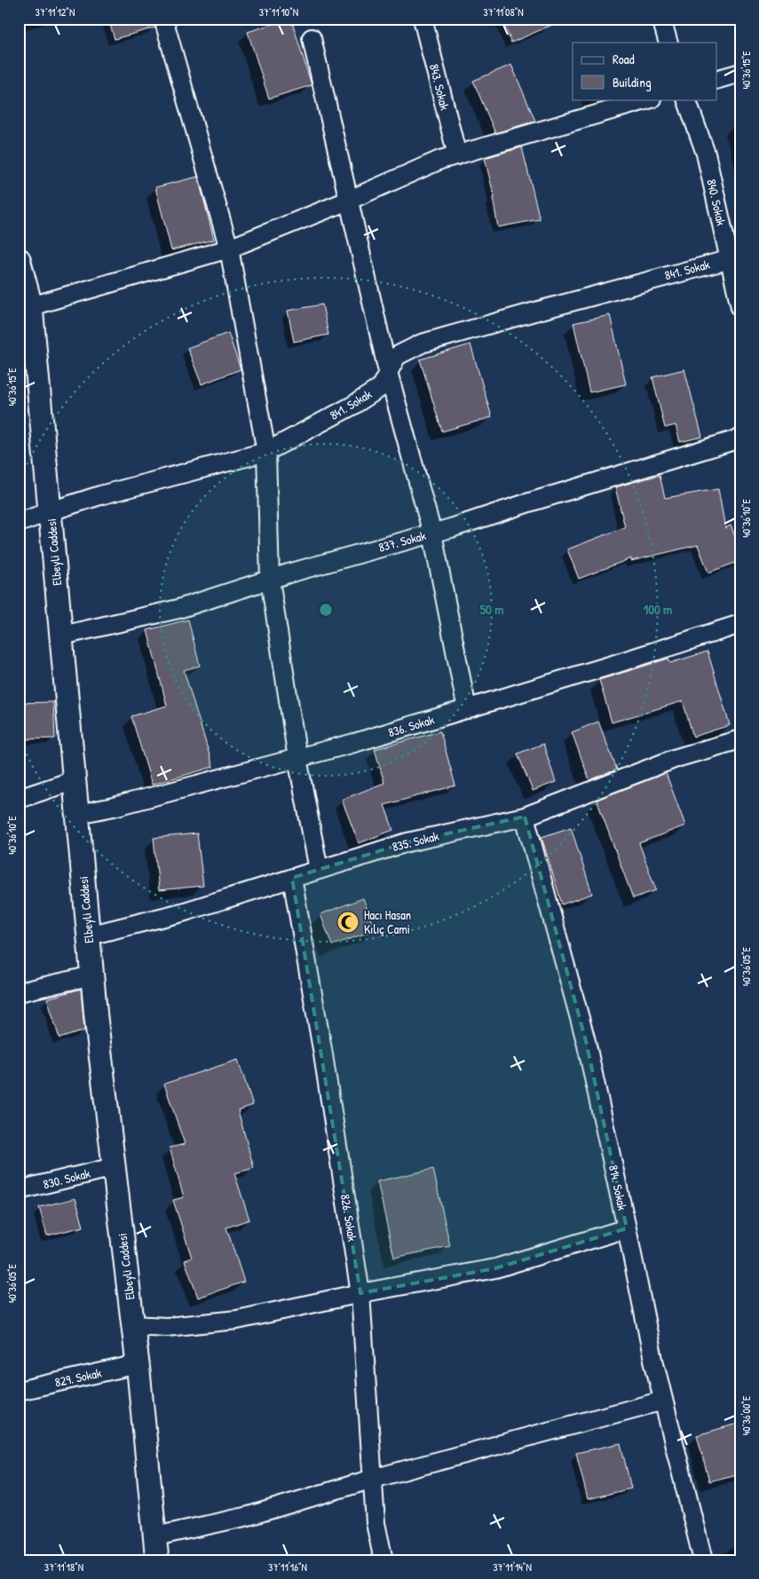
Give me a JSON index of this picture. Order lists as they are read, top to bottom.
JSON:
{
  "streets": {
    "street": [
      "843. Sokak",
      "840. Sokak",
      "841. Sokak",
      "837. Sokak",
      "Elbeyli Caddesi",
      "836. Sokak",
      "835. Sokak",
      "830. Sokak",
      "814. Sokak",
      "826. Sokak",
      "829. Sokak"
    ]
  },
  "crossings": [
    ["840. Sokak", "841. Sokak"],
    ["841. Sokak", "Elbeyli Caddesi"],
    ["837. Sokak", "Elbeyli Caddesi"],
    ["Elbeyli Caddesi", "836. Sokak"],
    ["Elbeyli Caddesi", "835. Sokak"],
    ["Elbeyli Caddesi", "830. Sokak"],
    ["Elbeyli Caddesi", "829. Sokak"],
    ["835. Sokak", "814. Sokak"],
    ["835. Sokak", "826. Sokak"]
  ],
  "places": {
    "mosque": ["Hacı Hasan Kılıç Cami"]
  },
  "legend": ["Road", "Building"],
  "coordinates": [
    "37°11'12\"N",
    "37°11'10\"N",
    "37°11'08\"N",
    "40°36'15\"E",
    "40°36'10\"E",
    "40°36'05\"E",
    "40°36'00\"E",
    "37°11'18\"N",
    "37°11'16\"N",
    "37°11'14\"N"
  ],
  "rings": ["50 m", "100 m"]
}
